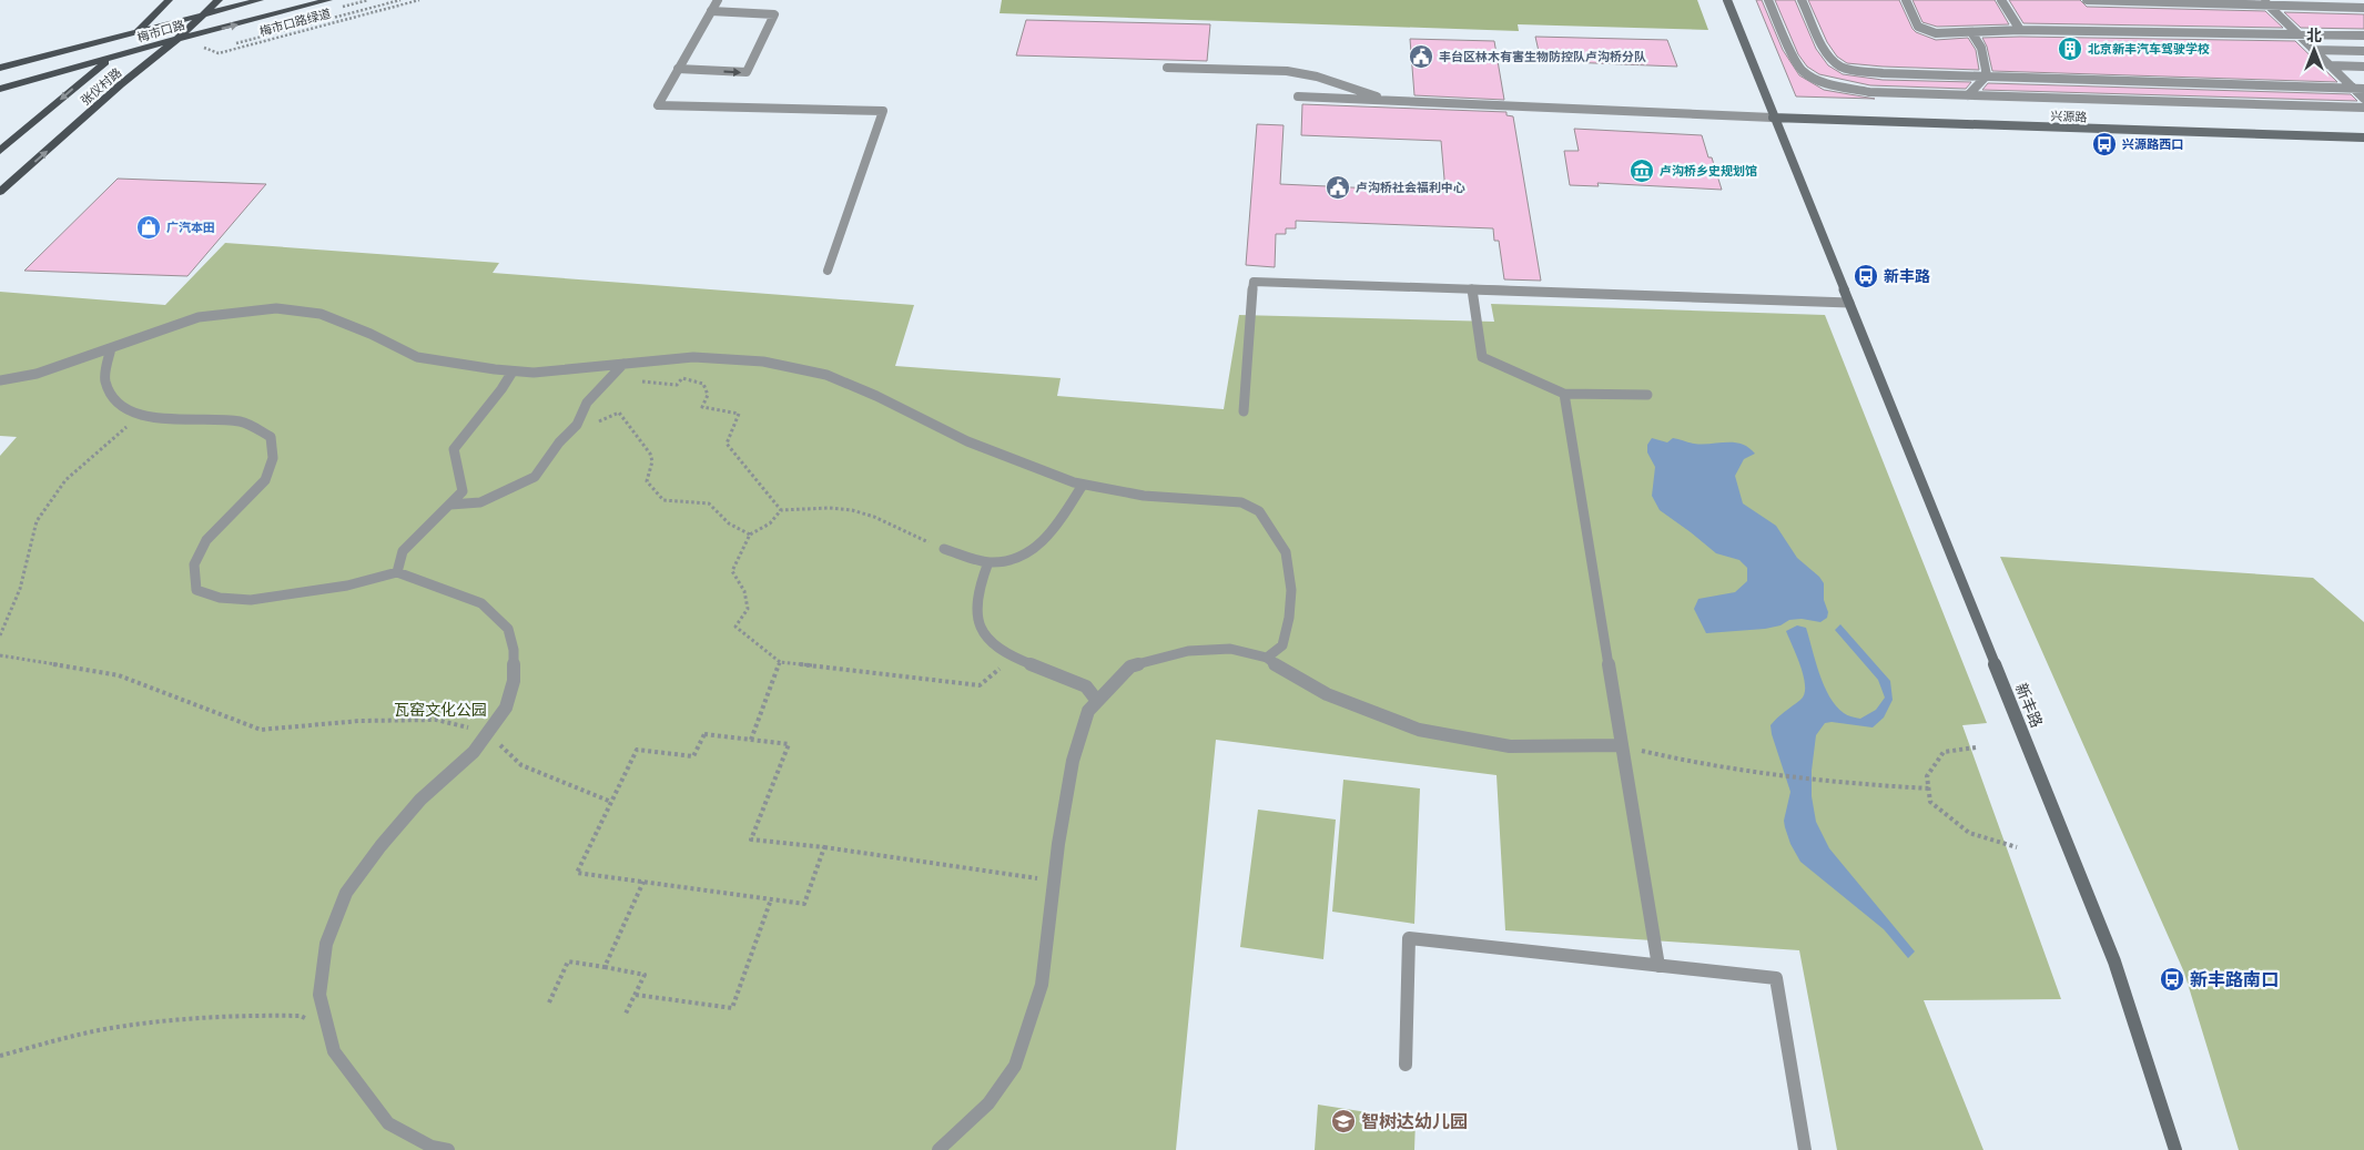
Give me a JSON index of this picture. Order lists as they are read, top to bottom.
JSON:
{
  "streets": {
    "main road": ["梅市口路", "张仪村路"],
    "street": ["兴源路", "新丰路"],
    "path": ["梅市口路绿道"]
  },
  "crossings": [
    ["梅市口路绿道", "梅市口路"],
    ["梅市口路绿道", "张仪村路"],
    ["梅市口路", "张仪村路"],
    ["兴源路", "新丰路"]
  ],
  "parks": ["瓦窑文化公园"],
  "places": {
    "building": ["北京新丰汽车驾驶学校"],
    "public building": ["丰台区林木有害生物防控队卢沟桥分队", "卢沟桥社会福利中心"],
    "bus stop": ["兴源路西口", "新丰路", "新丰路南口"],
    "museum": ["卢沟桥乡史规划馆"],
    "shop": ["广汽本田"],
    "school or university": ["智树达幼儿园"]
  },
  "north": "top"
}
